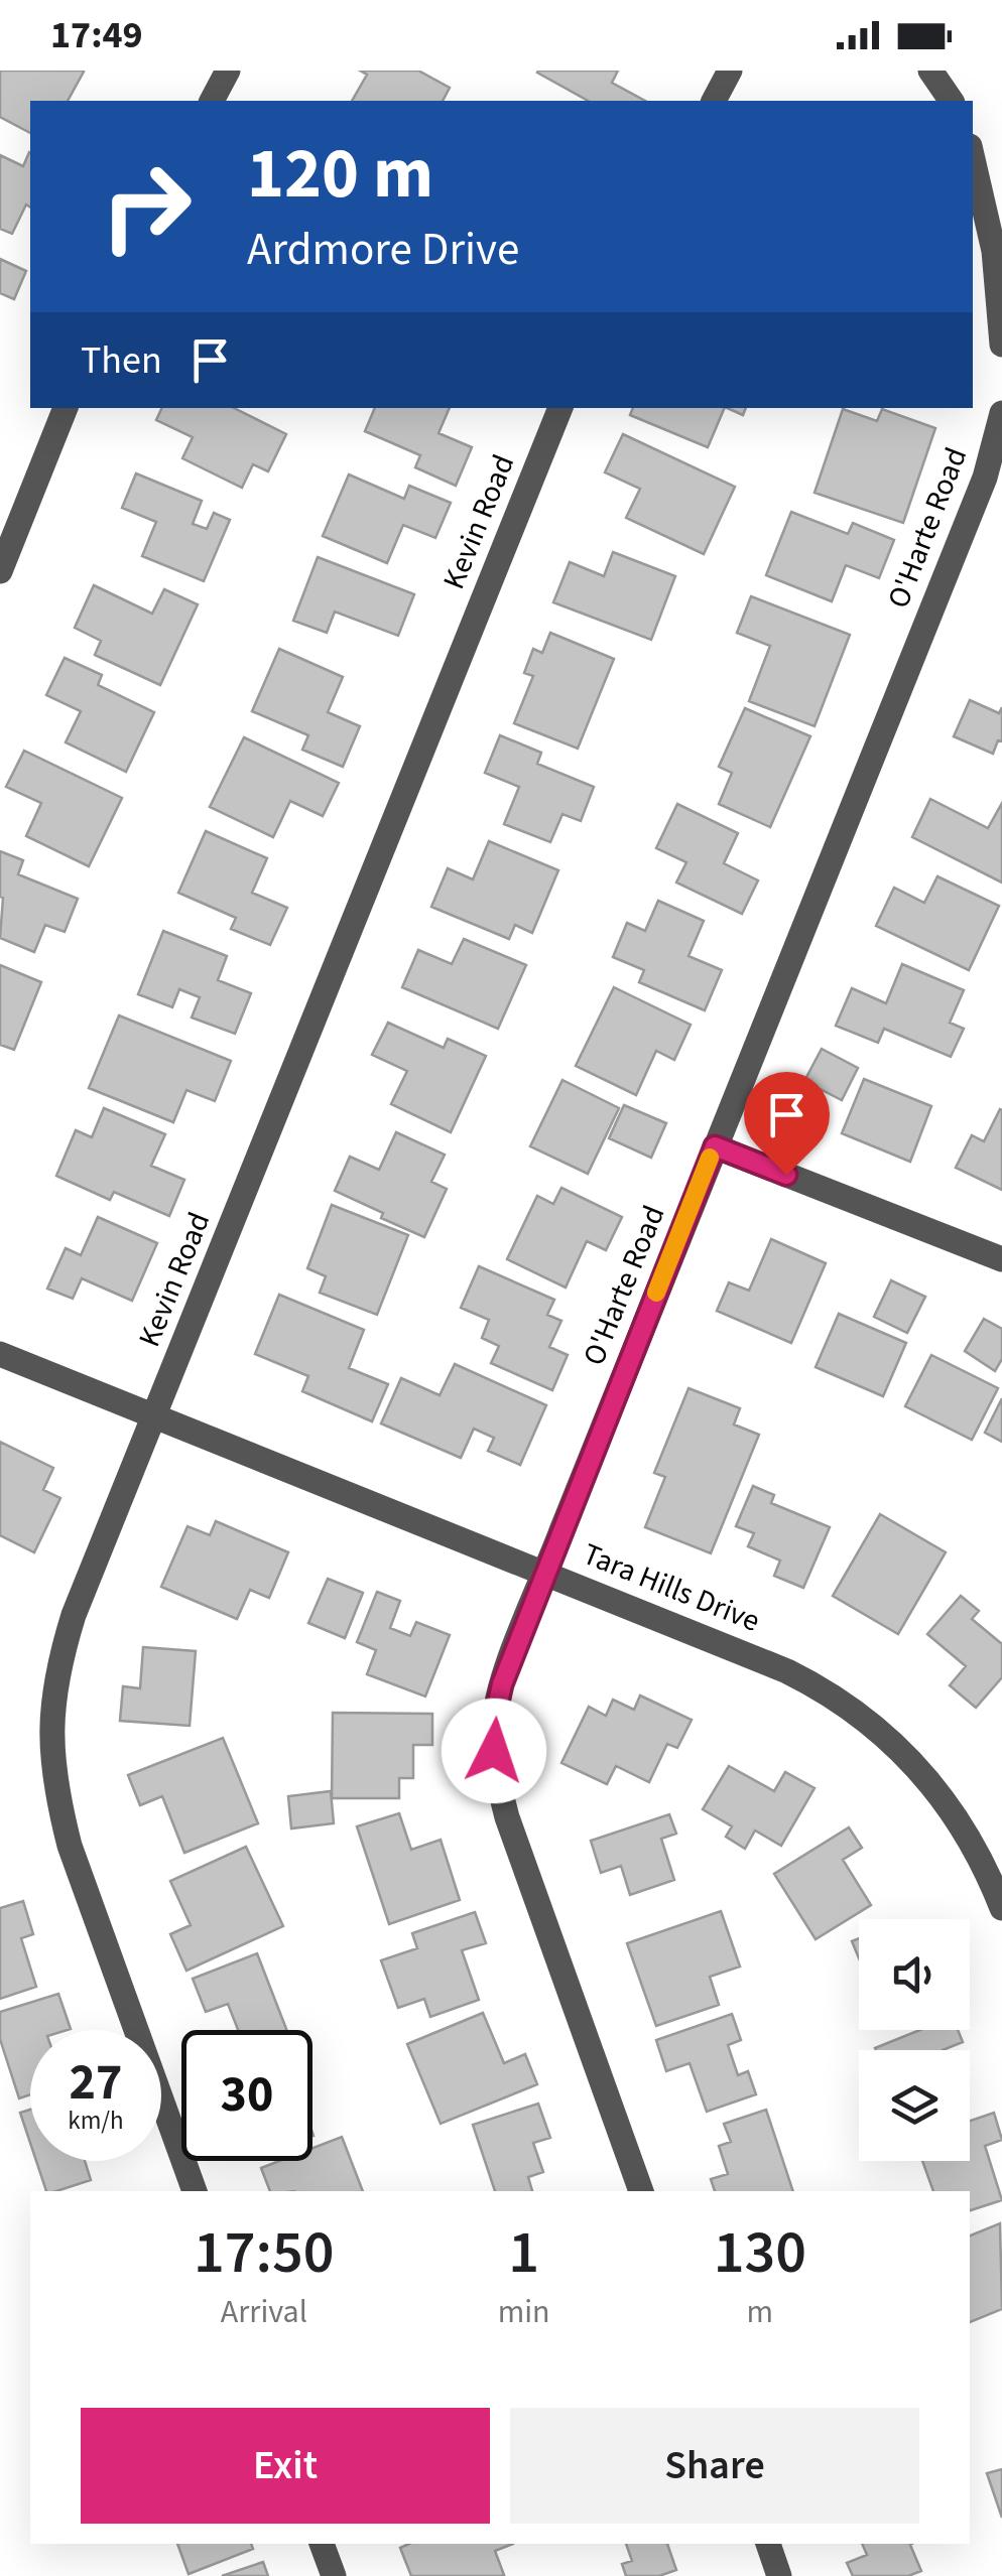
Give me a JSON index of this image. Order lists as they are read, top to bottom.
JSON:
{
  "streets": {
    "street": ["Kevin Road", "O'Harte Road", "Tara Hills Drive"]
  },
  "crossings": [
    ["Kevin Road", "Tara Hills Drive"],
    ["O'Harte Road", "Tara Hills Drive"]
  ],
  "page": {
    "status": "17:49",
    "turn": ["120 m", "Ardmore Drive"],
    "then": "Then",
    "speed": "27 km/h",
    "limit": "30",
    "eta": [
      "17:50",
      "Arrival",
      "1",
      "min",
      "130",
      "m"
    ],
    "buttons": ["Exit", "Share"]
  }
}
